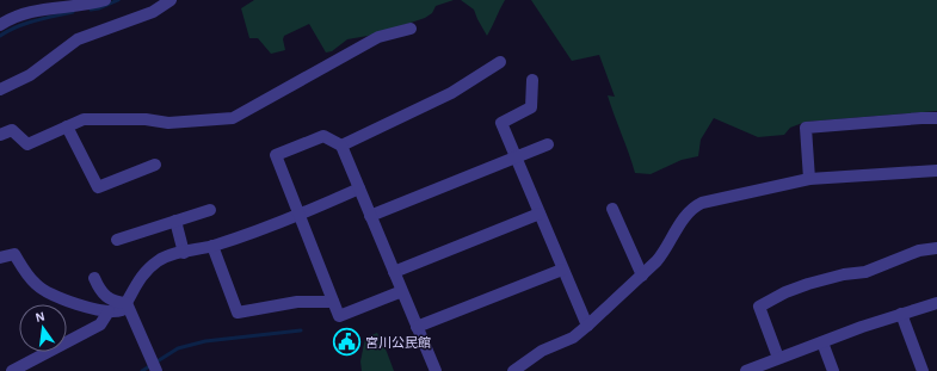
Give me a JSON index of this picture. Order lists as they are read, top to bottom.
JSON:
{
  "places": {
    "public building": ["宮川公民館"]
  },
  "north": "top"
}
